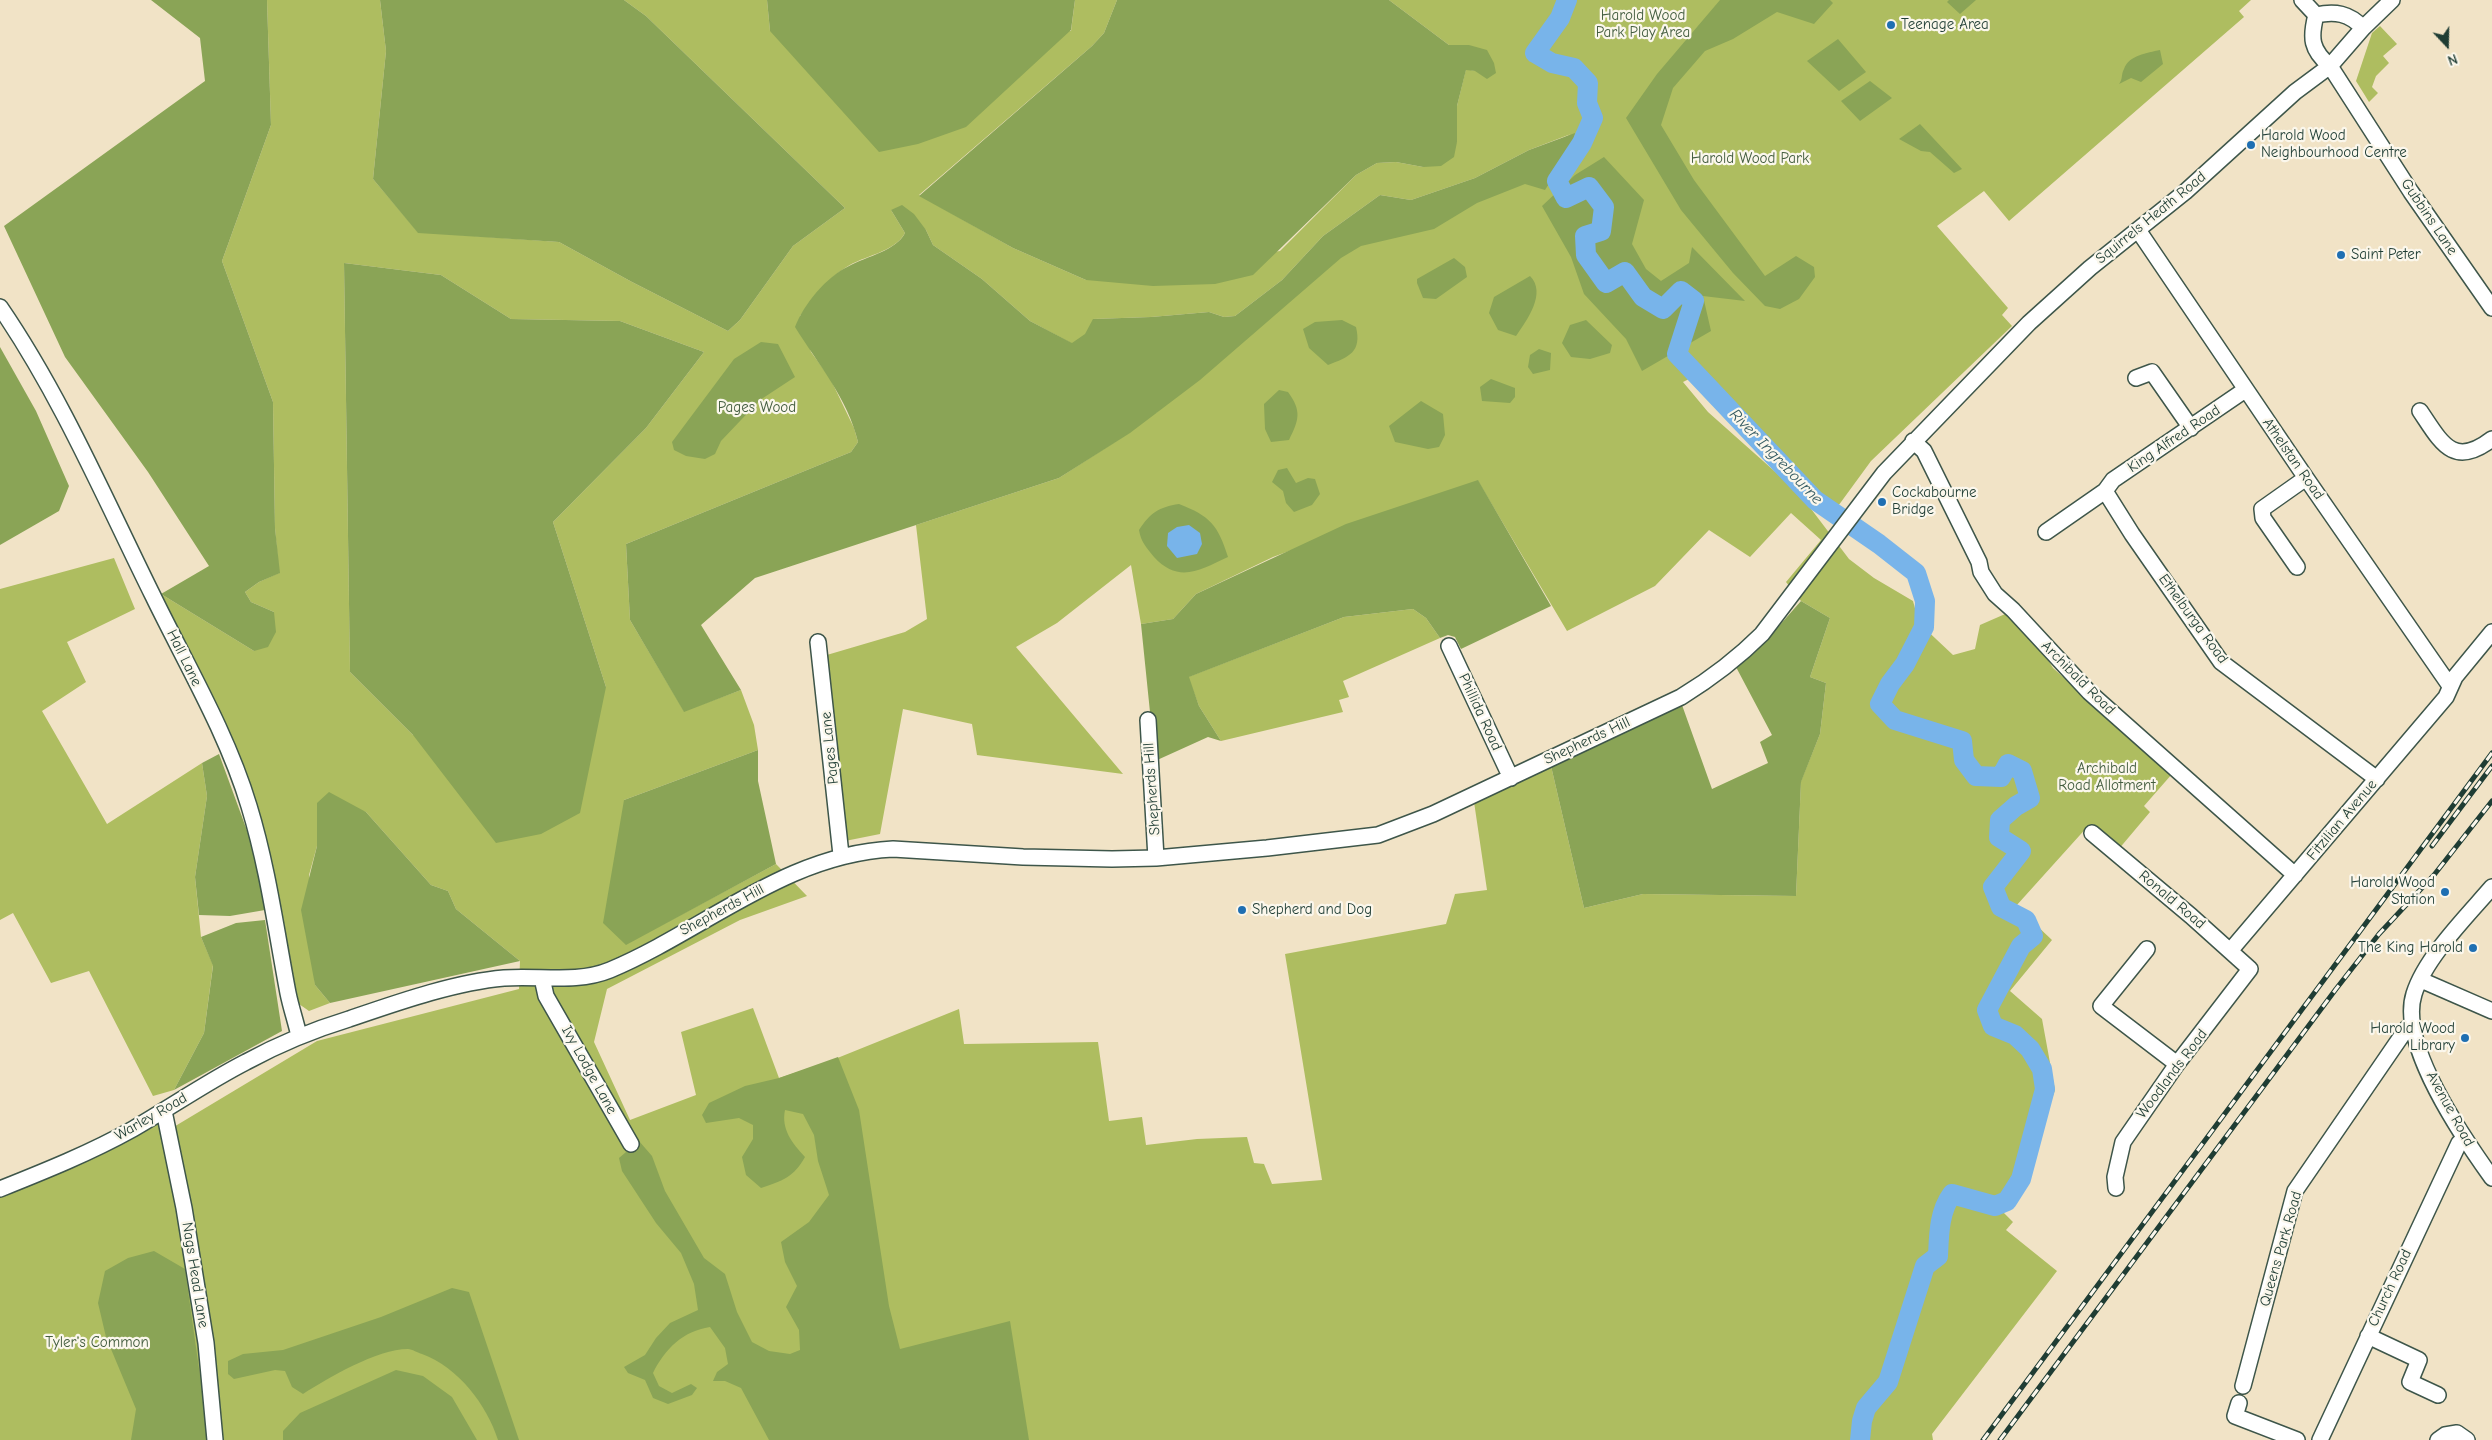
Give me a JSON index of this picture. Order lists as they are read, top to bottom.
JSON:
{
  "streets": {
    "street": [
      "Gubbins Lane",
      "Squirrels Heath Road",
      "King Alfred Road",
      "Athelstan Road",
      "Ethelburga Road",
      "Hall Lane",
      "Archibald Road",
      "Phillida Road",
      "Shepherds Hill",
      "Pages Lane",
      "Fitzilian Avenue",
      "Ronald Road",
      "Ivy Lodge Lane",
      "Woodlands Road",
      "Avenue Road",
      "Warley Road",
      "Queens Park Road",
      "Nags Head Lane",
      "Church Road"
    ]
  },
  "crossings": [
    ["Gubbins Lane", "Squirrels Heath Road"],
    ["Squirrels Heath Road", "Athelstan Road"],
    ["Squirrels Heath Road", "Archibald Road"],
    ["Squirrels Heath Road", "Shepherds Hill"],
    ["King Alfred Road", "Athelstan Road"],
    ["King Alfred Road", "Ethelburga Road"],
    ["Athelstan Road", "Fitzilian Avenue"],
    ["Ethelburga Road", "Fitzilian Avenue"],
    ["Hall Lane", "Shepherds Hill"],
    ["Hall Lane", "Warley Road"],
    ["Archibald Road", "Shepherds Hill"],
    ["Archibald Road", "Fitzilian Avenue"],
    ["Phillida Road", "Shepherds Hill"],
    ["Shepherds Hill", "Pages Lane"],
    ["Shepherds Hill", "Ivy Lodge Lane"],
    ["Shepherds Hill", "Warley Road"],
    ["Fitzilian Avenue", "Ronald Road"],
    ["Ronald Road", "Woodlands Road"],
    ["Avenue Road", "Queens Park Road"],
    ["Avenue Road", "Church Road"],
    ["Warley Road", "Nags Head Lane"]
  ],
  "water": ["River Ingrebourne"],
  "parks": [
    "Harold Wood Park Play Area",
    "Harold Wood Park",
    "Pages Wood",
    "Archibald Road Allotment",
    "Tyler's Common"
  ],
  "places": [
    "Teenage Area",
    "Harold Wood Neighbourhood Centre",
    "Saint Peter",
    "Cockabourne Bridge",
    "Harold Wood Station",
    "Shepherd and Dog",
    "The King Harold",
    "Harold Wood Library"
  ],
  "north": "bottom"
}
